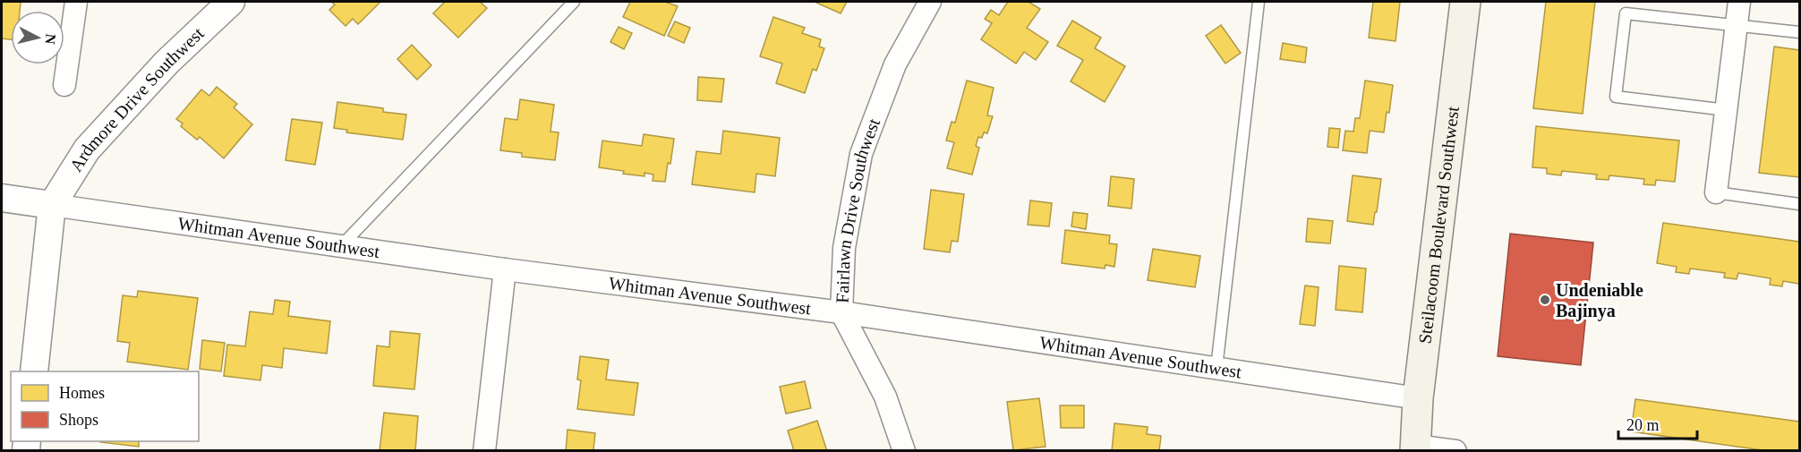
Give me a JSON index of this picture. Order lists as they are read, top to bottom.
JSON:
{
  "streets": {
    "main road": ["Steilacoom Boulevard Southwest"],
    "street": ["Ardmore Drive Southwest", "Fairlawn Drive Southwest", "Whitman Avenue Southwest"]
  },
  "crossings": [
    ["Ardmore Drive Southwest", "Whitman Avenue Southwest"],
    ["Fairlawn Drive Southwest", "Whitman Avenue Southwest"],
    ["Steilacoom Boulevard Southwest", "Whitman Avenue Southwest"]
  ],
  "places": ["Undeniable Bajinya"],
  "legend": ["Homes", "Shops"],
  "scale_bar": "20 m",
  "north": "right"
}
